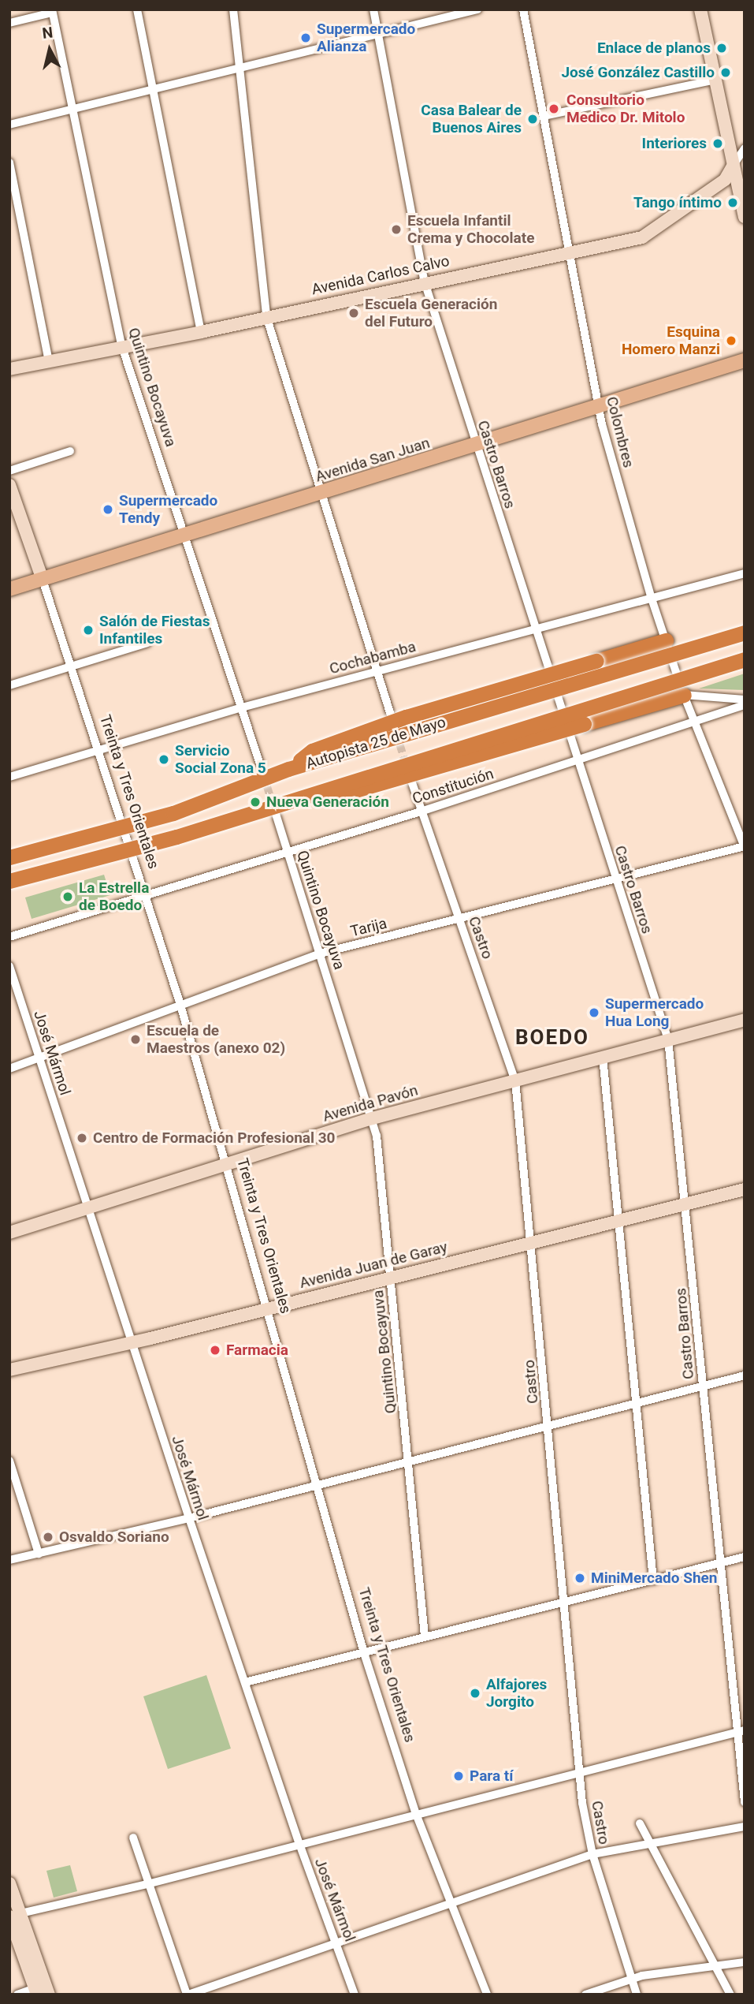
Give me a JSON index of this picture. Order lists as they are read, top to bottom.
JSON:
{
  "streets": {
    "highway": ["Autopista 25 de Mayo"],
    "main road": [
      "Avenida Carlos Calvo",
      "Avenida San Juan",
      "Treinta y Tres Orientales",
      "Avenida Pavón",
      "Avenida Juan de Garay"
    ],
    "street": [
      "Quintino Bocayuva",
      "Colombres",
      "Castro Barros",
      "Cochabamba",
      "Constitución",
      "Tarija",
      "Castro",
      "José Mármol"
    ]
  },
  "crossings": [
    ["Avenida Carlos Calvo", "Quintino Bocayuva"],
    ["Avenida Carlos Calvo", "Colombres"],
    ["Avenida Carlos Calvo", "Castro Barros"],
    ["Quintino Bocayuva", "Avenida San Juan"],
    ["Quintino Bocayuva", "Cochabamba"],
    ["Quintino Bocayuva", "Constitución"],
    ["Quintino Bocayuva", "Tarija"],
    ["Quintino Bocayuva", "Avenida Pavón"],
    ["Quintino Bocayuva", "Avenida Juan de Garay"],
    ["Colombres", "Avenida San Juan"],
    ["Colombres", "Cochabamba"],
    ["Colombres", "Constitución"],
    ["Colombres", "Tarija"],
    ["Avenida San Juan", "Castro Barros"],
    ["Avenida San Juan", "Treinta y Tres Orientales"],
    ["Castro Barros", "Cochabamba"],
    ["Castro Barros", "Constitución"],
    ["Castro Barros", "Tarija"],
    ["Castro Barros", "Avenida Pavón"],
    ["Castro Barros", "Avenida Juan de Garay"],
    ["Cochabamba", "Treinta y Tres Orientales"],
    ["Constitución", "Treinta y Tres Orientales"],
    ["Constitución", "Castro"],
    ["Treinta y Tres Orientales", "Tarija"],
    ["Treinta y Tres Orientales", "Avenida Pavón"],
    ["Treinta y Tres Orientales", "Avenida Juan de Garay"],
    ["Tarija", "Castro"],
    ["Tarija", "José Mármol"],
    ["Castro", "Avenida Pavón"],
    ["Castro", "Avenida Juan de Garay"],
    ["José Mármol", "Avenida Pavón"],
    ["José Mármol", "Avenida Juan de Garay"]
  ],
  "districts": ["BOEDO"],
  "places": [
    "Supermercado Alianza",
    "Enlace de planos",
    "José González Castillo",
    "Consultorio Medico Dr. Mitolo",
    "Casa Balear de Buenos Aires",
    "Interiores",
    "Tango íntimo",
    "Escuela Infantil Crema y Chocolate",
    "Escuela Generación del Futuro",
    "Esquina Homero Manzi",
    "Supermercado Tendy",
    "Salón de Fiestas Infantiles",
    "Servicio Social Zona 5",
    "Nueva Generación",
    "La Estrella de Boedo",
    "Supermercado Hua Long",
    "Escuela de Maestros (anexo 02)",
    "Centro de Formación Profesional 30",
    "Farmacia",
    "Osvaldo Soriano",
    "MiniMercado Shen",
    "Alfajores Jorgito",
    "Para tí"
  ],
  "north": "top"
}
